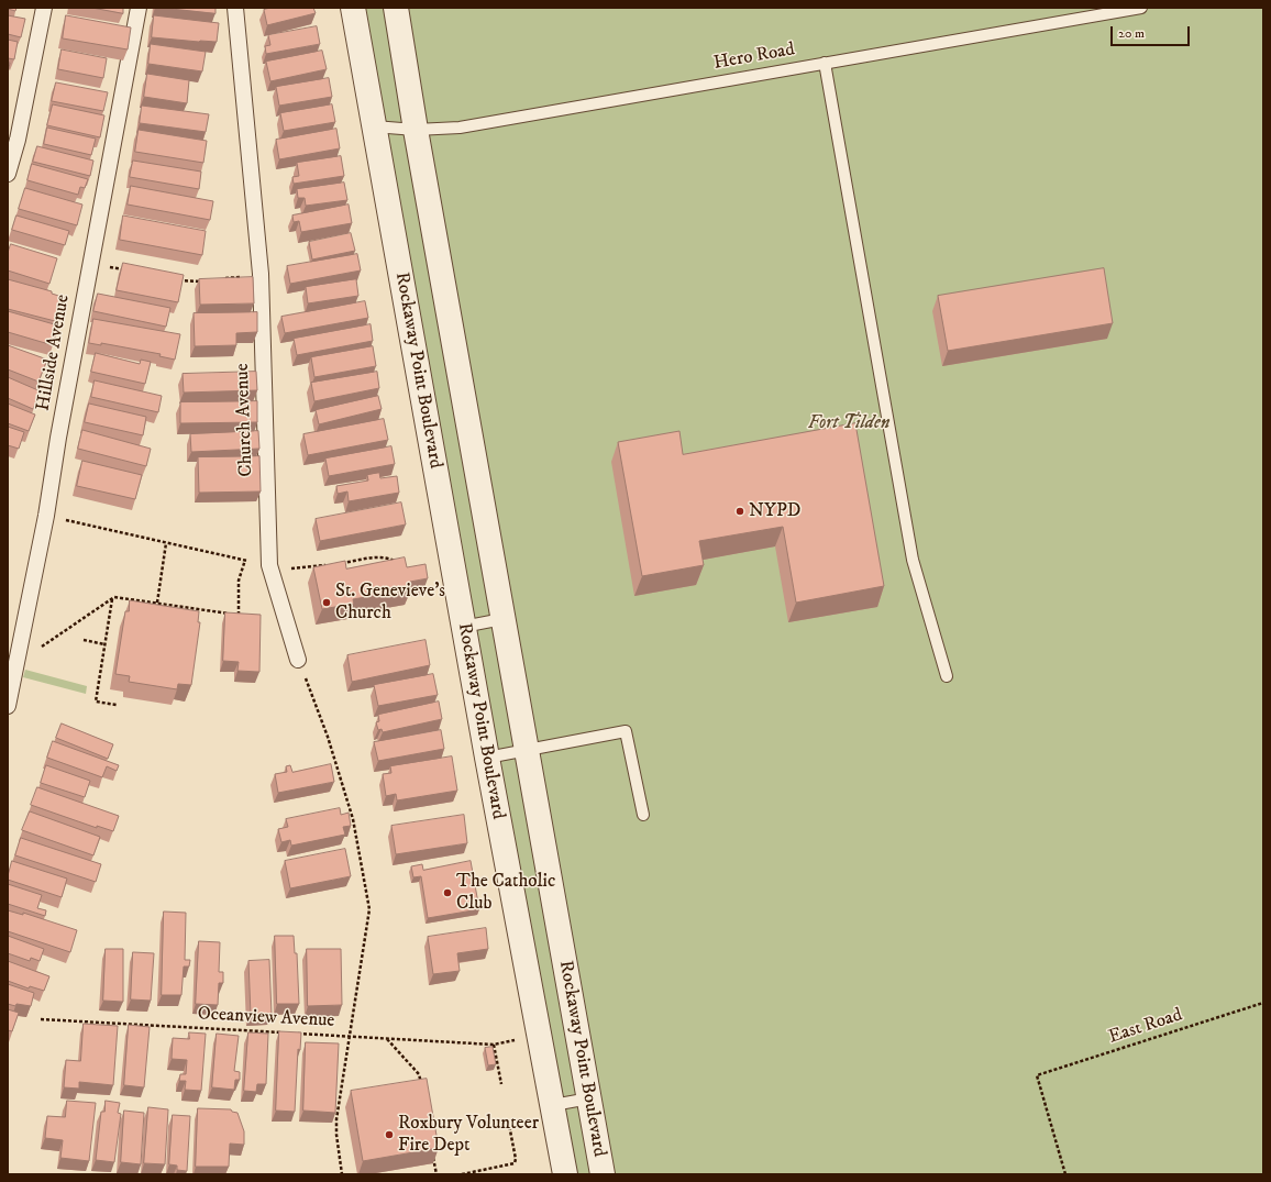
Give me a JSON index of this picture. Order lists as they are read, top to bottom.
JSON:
{
  "streets": {
    "street": ["Hillside Avenue", "Rockaway Point Boulevard", "Church Avenue"],
    "lane": ["Hero Road"],
    "path": ["Oceanview Avenue", "East Road"]
  },
  "crossings": [
    ["Hero Road", "Rockaway Point Boulevard"],
    ["Church Avenue", "Oceanview Avenue"]
  ],
  "parks": ["Fort Tilden"],
  "places": [
    "NYPD",
    "St. Genevieve's Church",
    "The Catholic Club",
    "Roxbury Volunteer Fire Dept"
  ],
  "scale_bar": "20 m"
}
